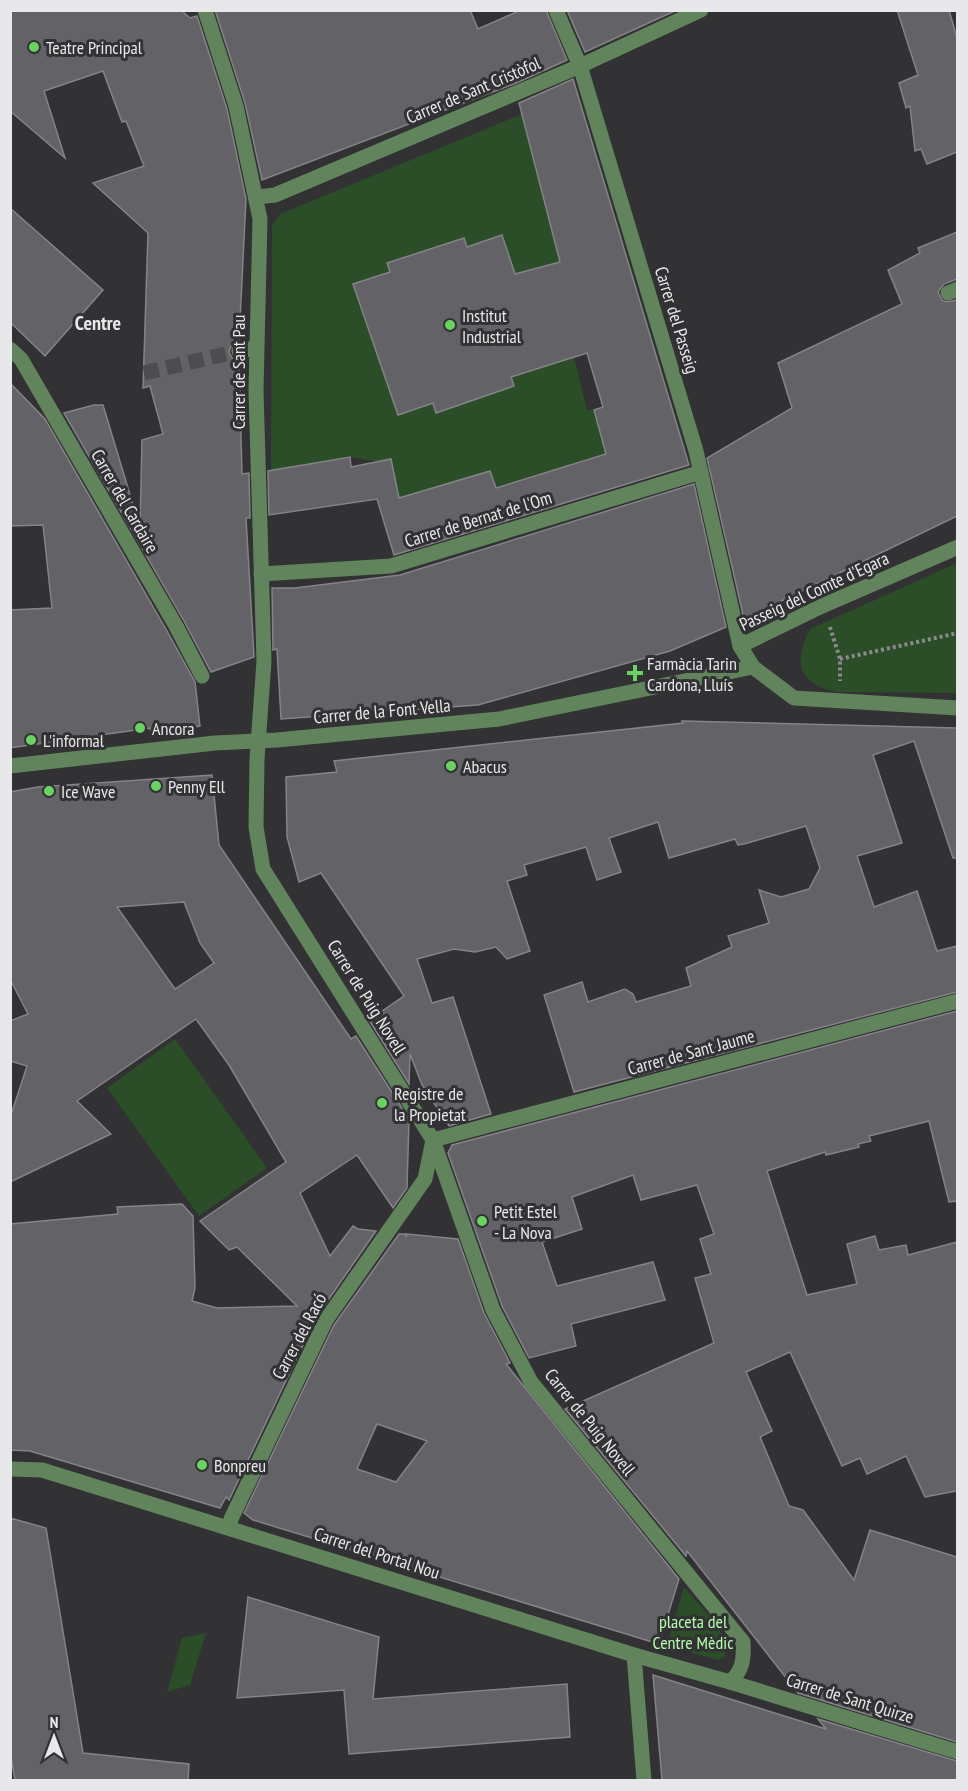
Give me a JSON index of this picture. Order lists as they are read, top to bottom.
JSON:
{
  "streets": {
    "street": [
      "Carrer de Sant Cristòfol",
      "Carrer del Passeig",
      "Carrer de Sant Pau",
      "Carrer del Cardaire",
      "Carrer de Bernat de l'Om",
      "Passeig del Comte d'Egara",
      "Carrer de la Font Vella",
      "Carrer de Puig Novell",
      "Carrer de Sant Jaume",
      "Carrer del Racó",
      "Carrer del Portal Nou",
      "Carrer de Sant Quirze"
    ]
  },
  "crossings": [
    ["Carrer de Sant Cristòfol", "Carrer del Passeig"],
    ["Carrer de Sant Cristòfol", "Carrer de Sant Pau"],
    ["Carrer del Passeig", "Carrer de Bernat de l'Om"],
    ["Carrer del Passeig", "Passeig del Comte d'Egara"],
    ["Carrer de Sant Pau", "Carrer de Bernat de l'Om"],
    ["Carrer de Sant Pau", "Carrer de la Font Vella"],
    ["Carrer de Sant Pau", "Carrer de Puig Novell"],
    ["Passeig del Comte d'Egara", "Carrer de la Font Vella"],
    ["Carrer de la Font Vella", "Carrer de Puig Novell"],
    ["Carrer de Puig Novell", "Carrer de Sant Jaume"],
    ["Carrer de Puig Novell", "Carrer del Racó"],
    ["Carrer de Puig Novell", "Carrer del Portal Nou"],
    ["Carrer de Puig Novell", "Carrer de Sant Quirze"],
    ["Carrer de Sant Jaume", "Carrer del Racó"],
    ["Carrer del Racó", "Carrer del Portal Nou"],
    ["Carrer del Portal Nou", "Carrer de Sant Quirze"]
  ],
  "districts": ["Centre"],
  "parks": ["placeta del Centre Mèdic"],
  "places": {
    "other": [
      "Teatre Principal",
      "Institut Industrial",
      "Ancora",
      "L'informal",
      "Abacus",
      "Penny Ell",
      "Ice Wave",
      "Registre de la Propietat",
      "Petit Estel - La Nova",
      "Bonpreu"
    ],
    "health": ["Farmàcia Tarin Cardona, Lluís"]
  },
  "north": "top"
}
